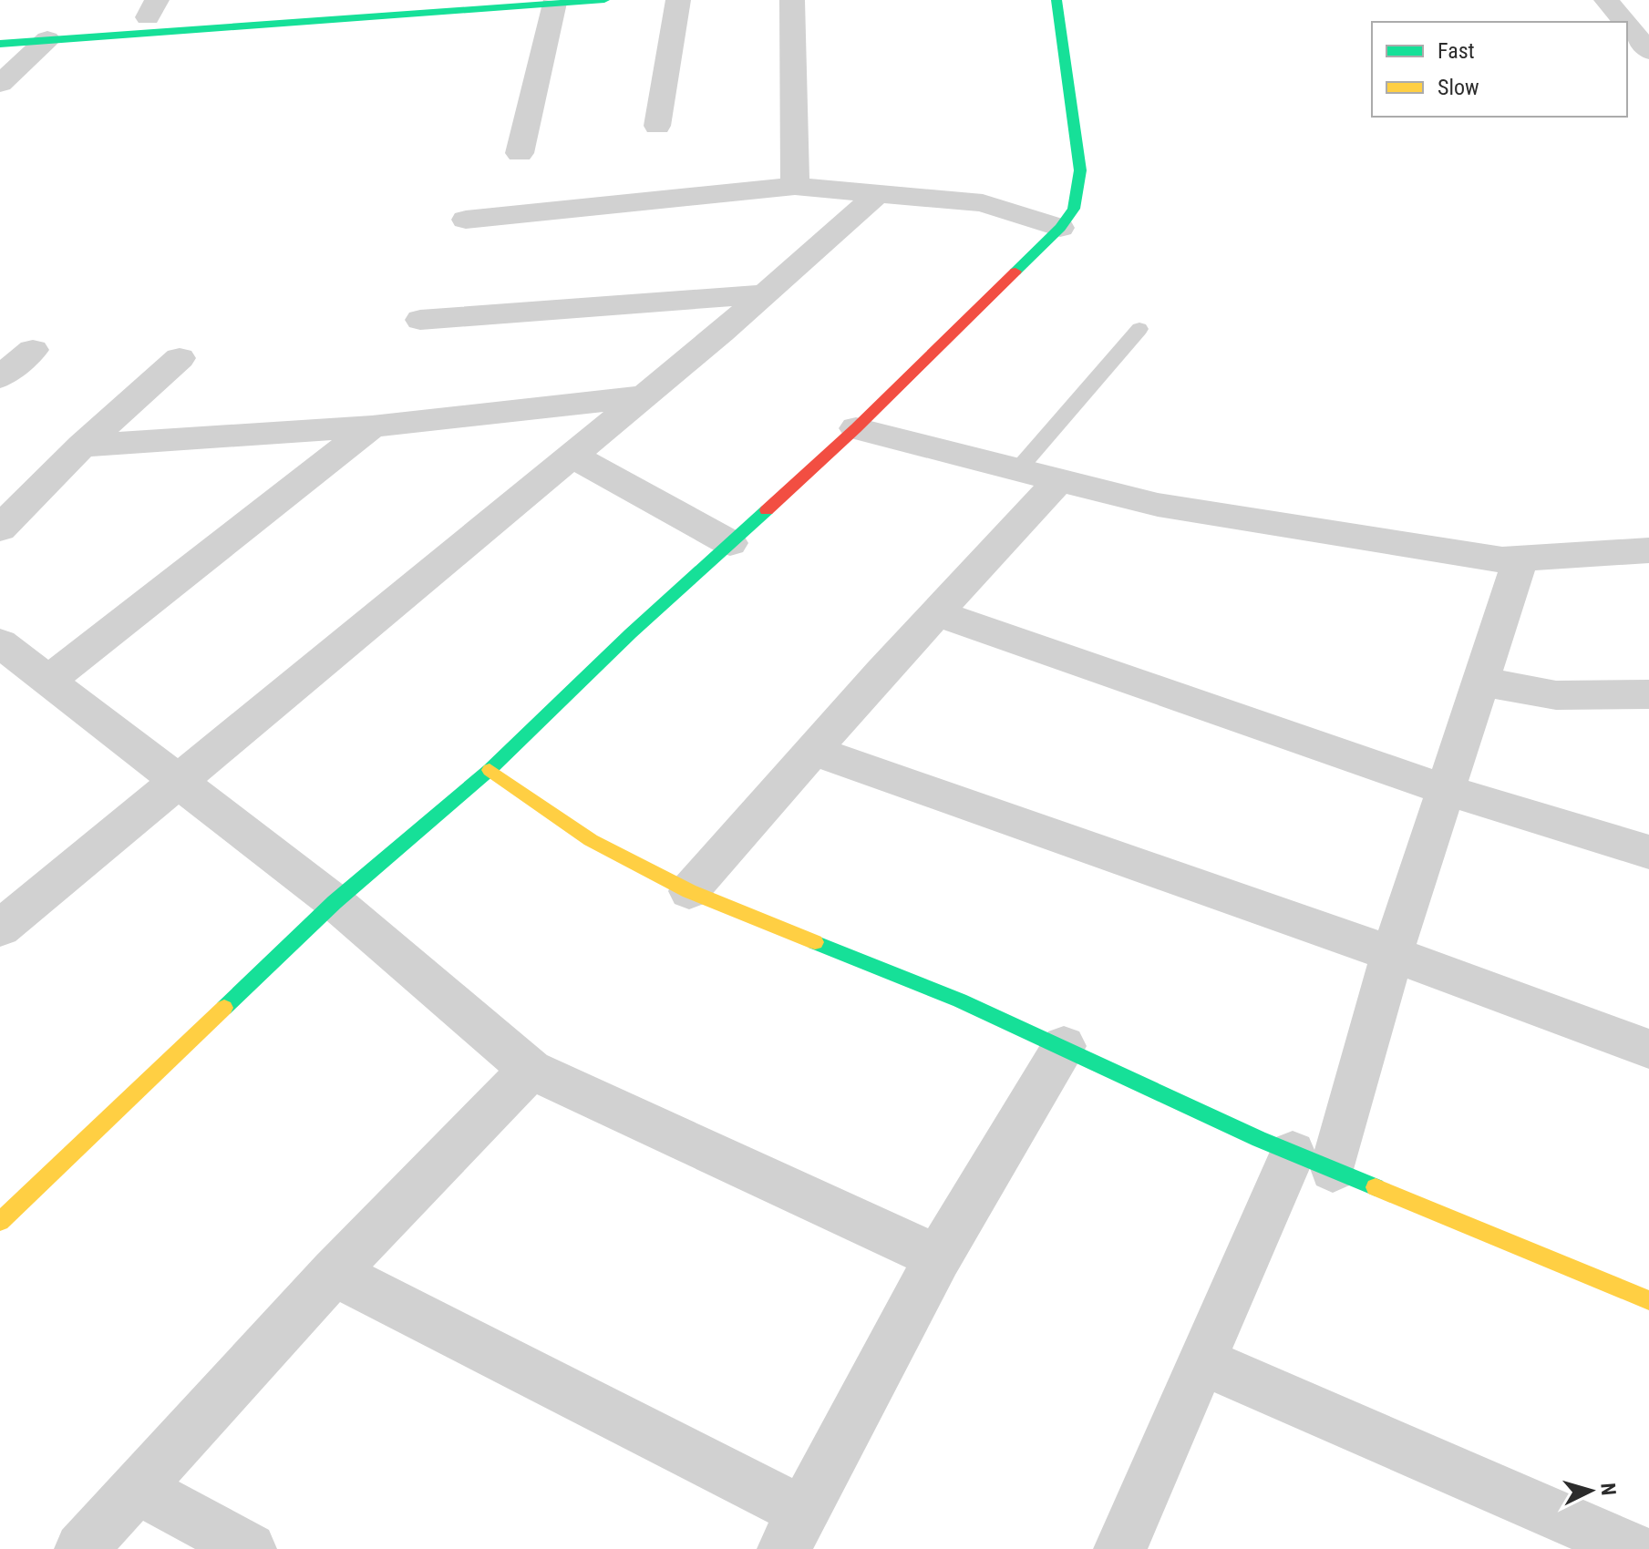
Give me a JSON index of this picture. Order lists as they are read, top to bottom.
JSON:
{
  "legend": ["Fast", "Slow"],
  "north": "right"
}
